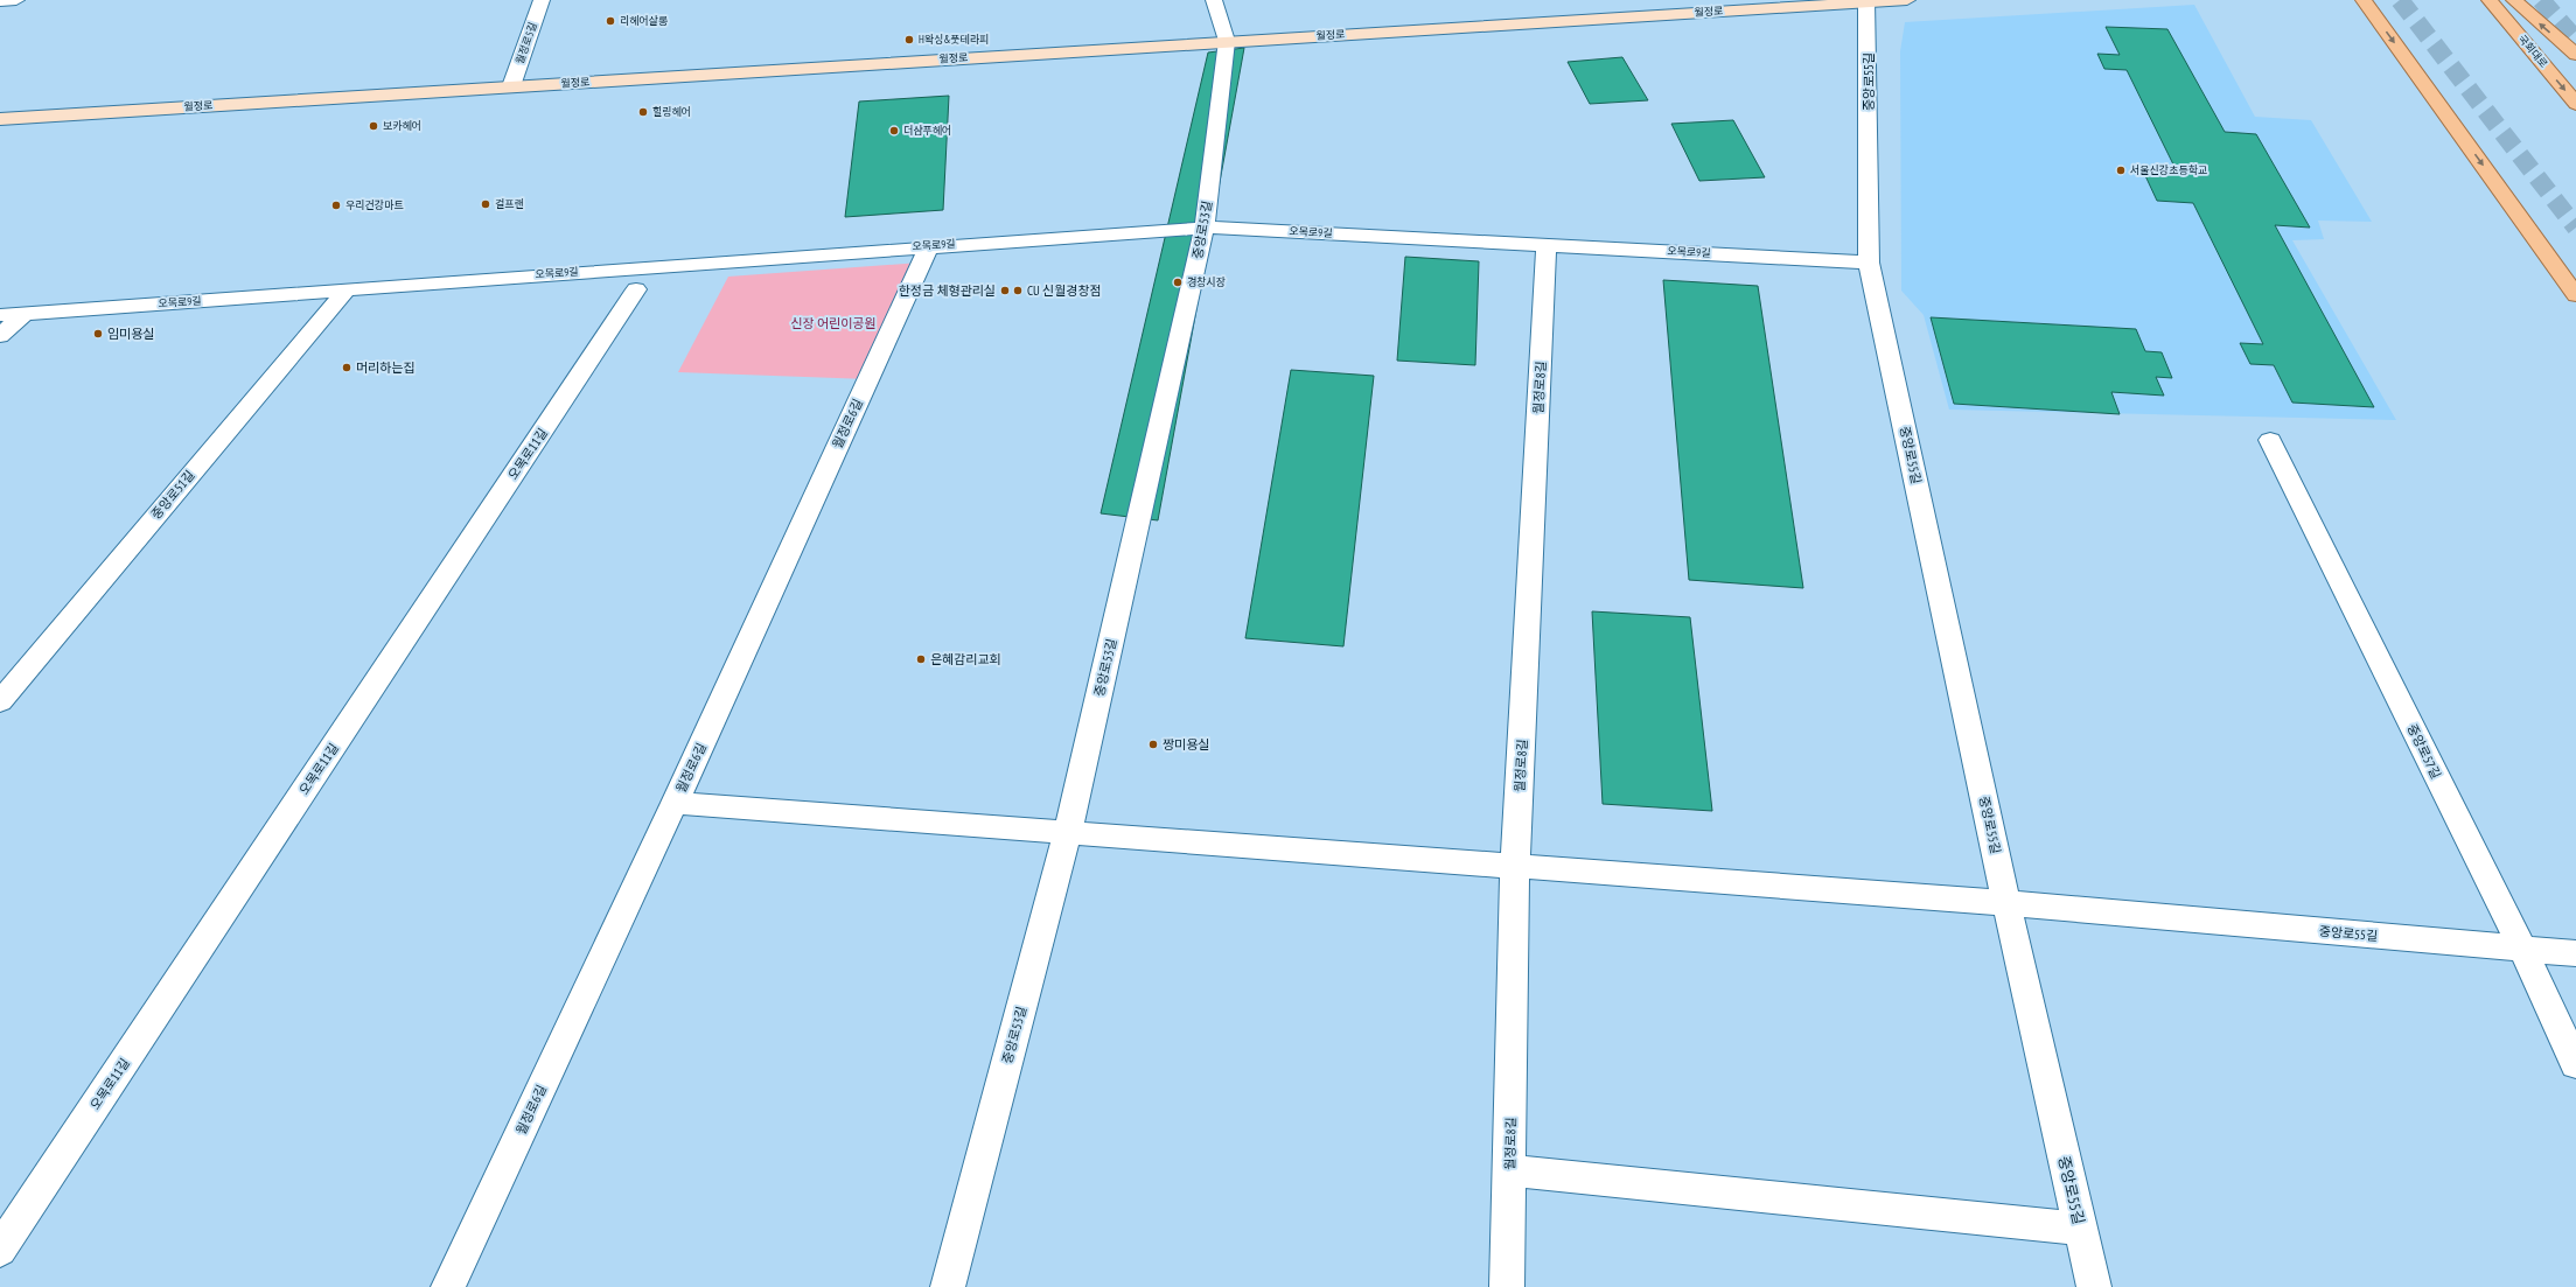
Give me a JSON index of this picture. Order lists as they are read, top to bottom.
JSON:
{
  "streets": {
    "main road": ["국회대로"],
    "street": [
      "월정로",
      "월정로5길",
      "중앙로55길",
      "중앙로53길",
      "오목로9길",
      "월정로8길",
      "월정로6길",
      "오목로11길",
      "중앙로51길",
      "중앙로57길"
    ]
  },
  "crossings": [
    ["월정로", "월정로5길"],
    ["월정로", "중앙로55길"],
    ["월정로", "중앙로53길"],
    ["중앙로55길", "오목로9길"],
    ["중앙로55길", "중앙로57길"],
    ["중앙로53길", "오목로9길"],
    ["오목로9길", "월정로8길"],
    ["오목로9길", "월정로6길"],
    ["오목로9길", "중앙로51길"]
  ],
  "parks": ["신장 어린이공원"],
  "places": [
    "리헤어살롱",
    "H왁싱&풋테라피",
    "힐링헤어",
    "보카헤어",
    "더샴푸헤어",
    "서울신강초등학교",
    "걸프랜",
    "우리건강마트",
    "경창시장",
    "한정금 체형관리실",
    "CU 신월경창점",
    "임미용실",
    "머리하는집",
    "은혜감리교회",
    "짱미용실"
  ]
}
